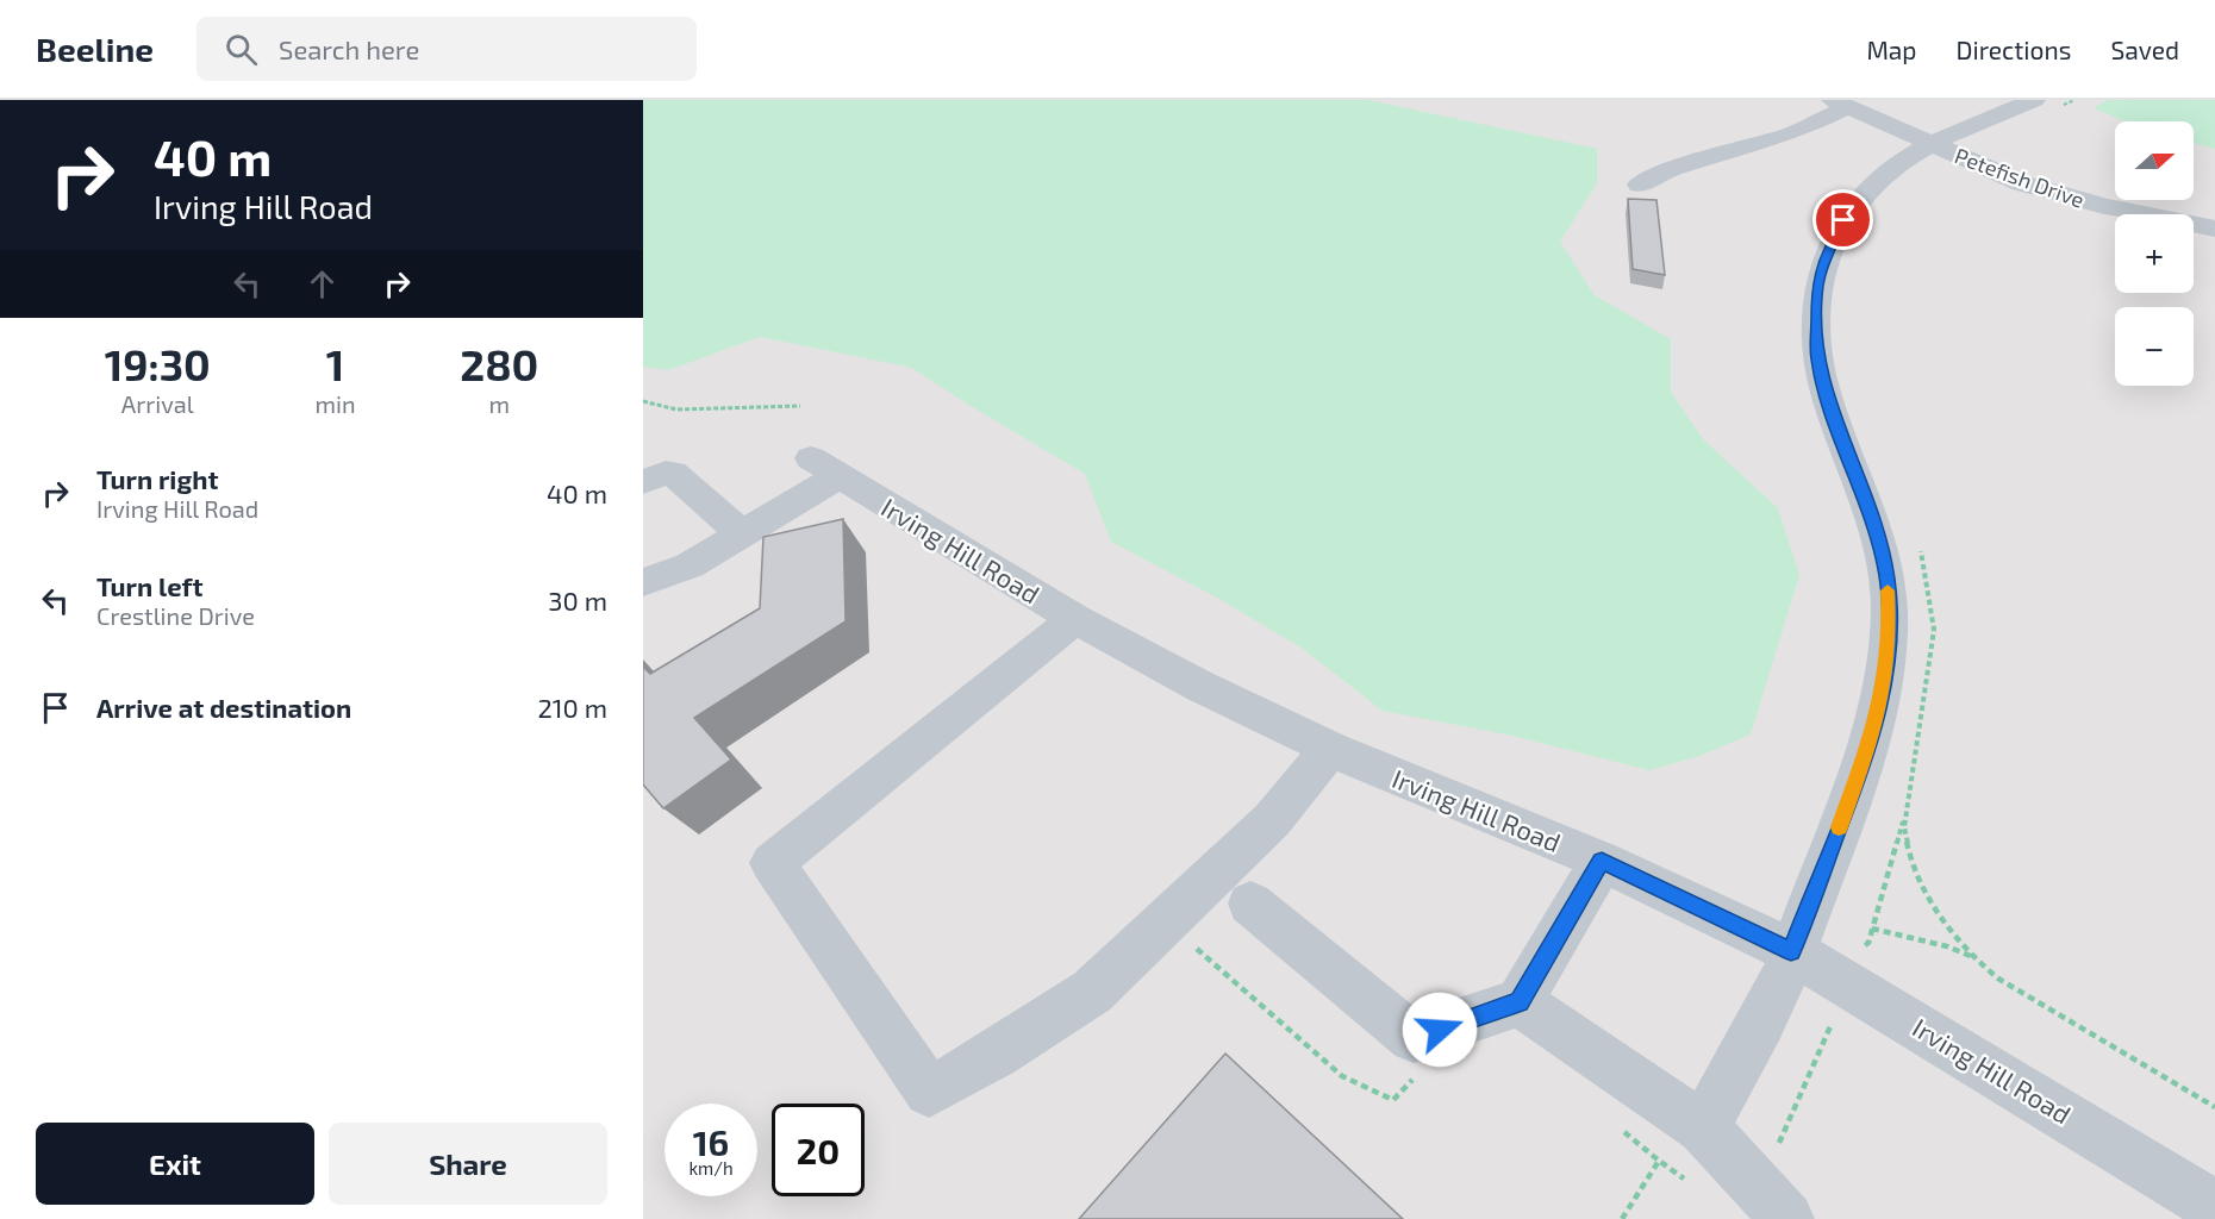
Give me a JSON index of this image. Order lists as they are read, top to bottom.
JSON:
{
  "streets": {
    "street": ["Petefish Drive", "Irving Hill Road"]
  },
  "north": "right",
  "page": {
    "header": "Beeline",
    "search": "Search here",
    "nav": ["Map", "Directions", "Saved"],
    "turn": ["40 m", "Irving Hill Road"],
    "map_buttons": ["+", "−"],
    "eta": [
      "19:30",
      "Arrival",
      "1",
      "min",
      "280",
      "m"
    ],
    "list": [
      {
        "name": "Turn right",
        "note": "Irving Hill Road",
        "value": "40 m"
      },
      {
        "name": "Turn left",
        "note": "Crestline Drive",
        "value": "30 m"
      },
      {
        "name": "Arrive at destination",
        "value": "210 m"
      }
    ],
    "speed": "16 km/h",
    "limit": "20",
    "buttons": ["Exit", "Share"]
  }
}
